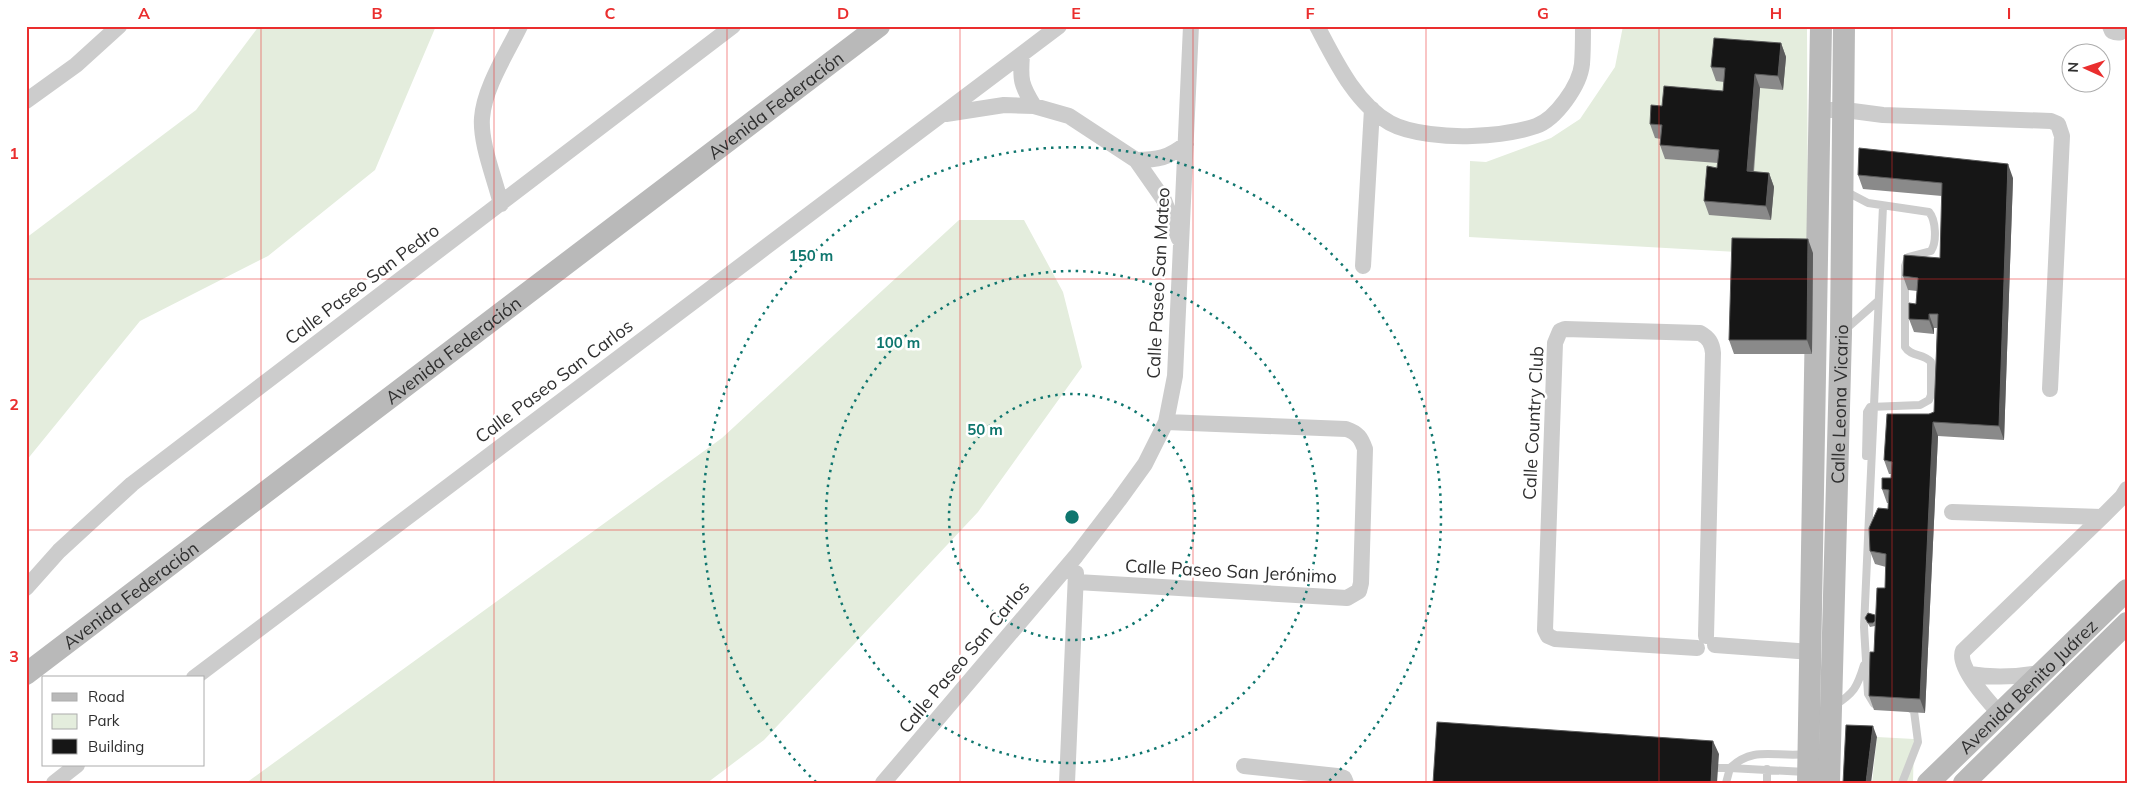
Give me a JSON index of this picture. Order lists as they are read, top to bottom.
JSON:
{
  "streets": {
    "main road": ["Avenida Federación", "Calle Leona Vicario", "Avenida Benito Juárez"],
    "street": [
      "Calle Paseo San Mateo",
      "Calle Paseo San Pedro",
      "Calle Paseo San Carlos",
      "Calle Country Club",
      "Calle Paseo San Jerónimo"
    ]
  },
  "crossings": [
    ["Calle Paseo San Mateo", "Calle Paseo San Carlos"],
    ["Calle Paseo San Mateo", "Calle Paseo San Jerónimo"],
    ["Calle Leona Vicario", "Calle Country Club"]
  ],
  "legend": ["Road", "Park", "Building"],
  "north": "left",
  "grid": {
    "columns": [
      "A",
      "B",
      "C",
      "D",
      "E",
      "F",
      "G",
      "H",
      "I"
    ],
    "rows": ["1", "2", "3"]
  },
  "rings": ["150 m", "100 m", "50 m"]
}
